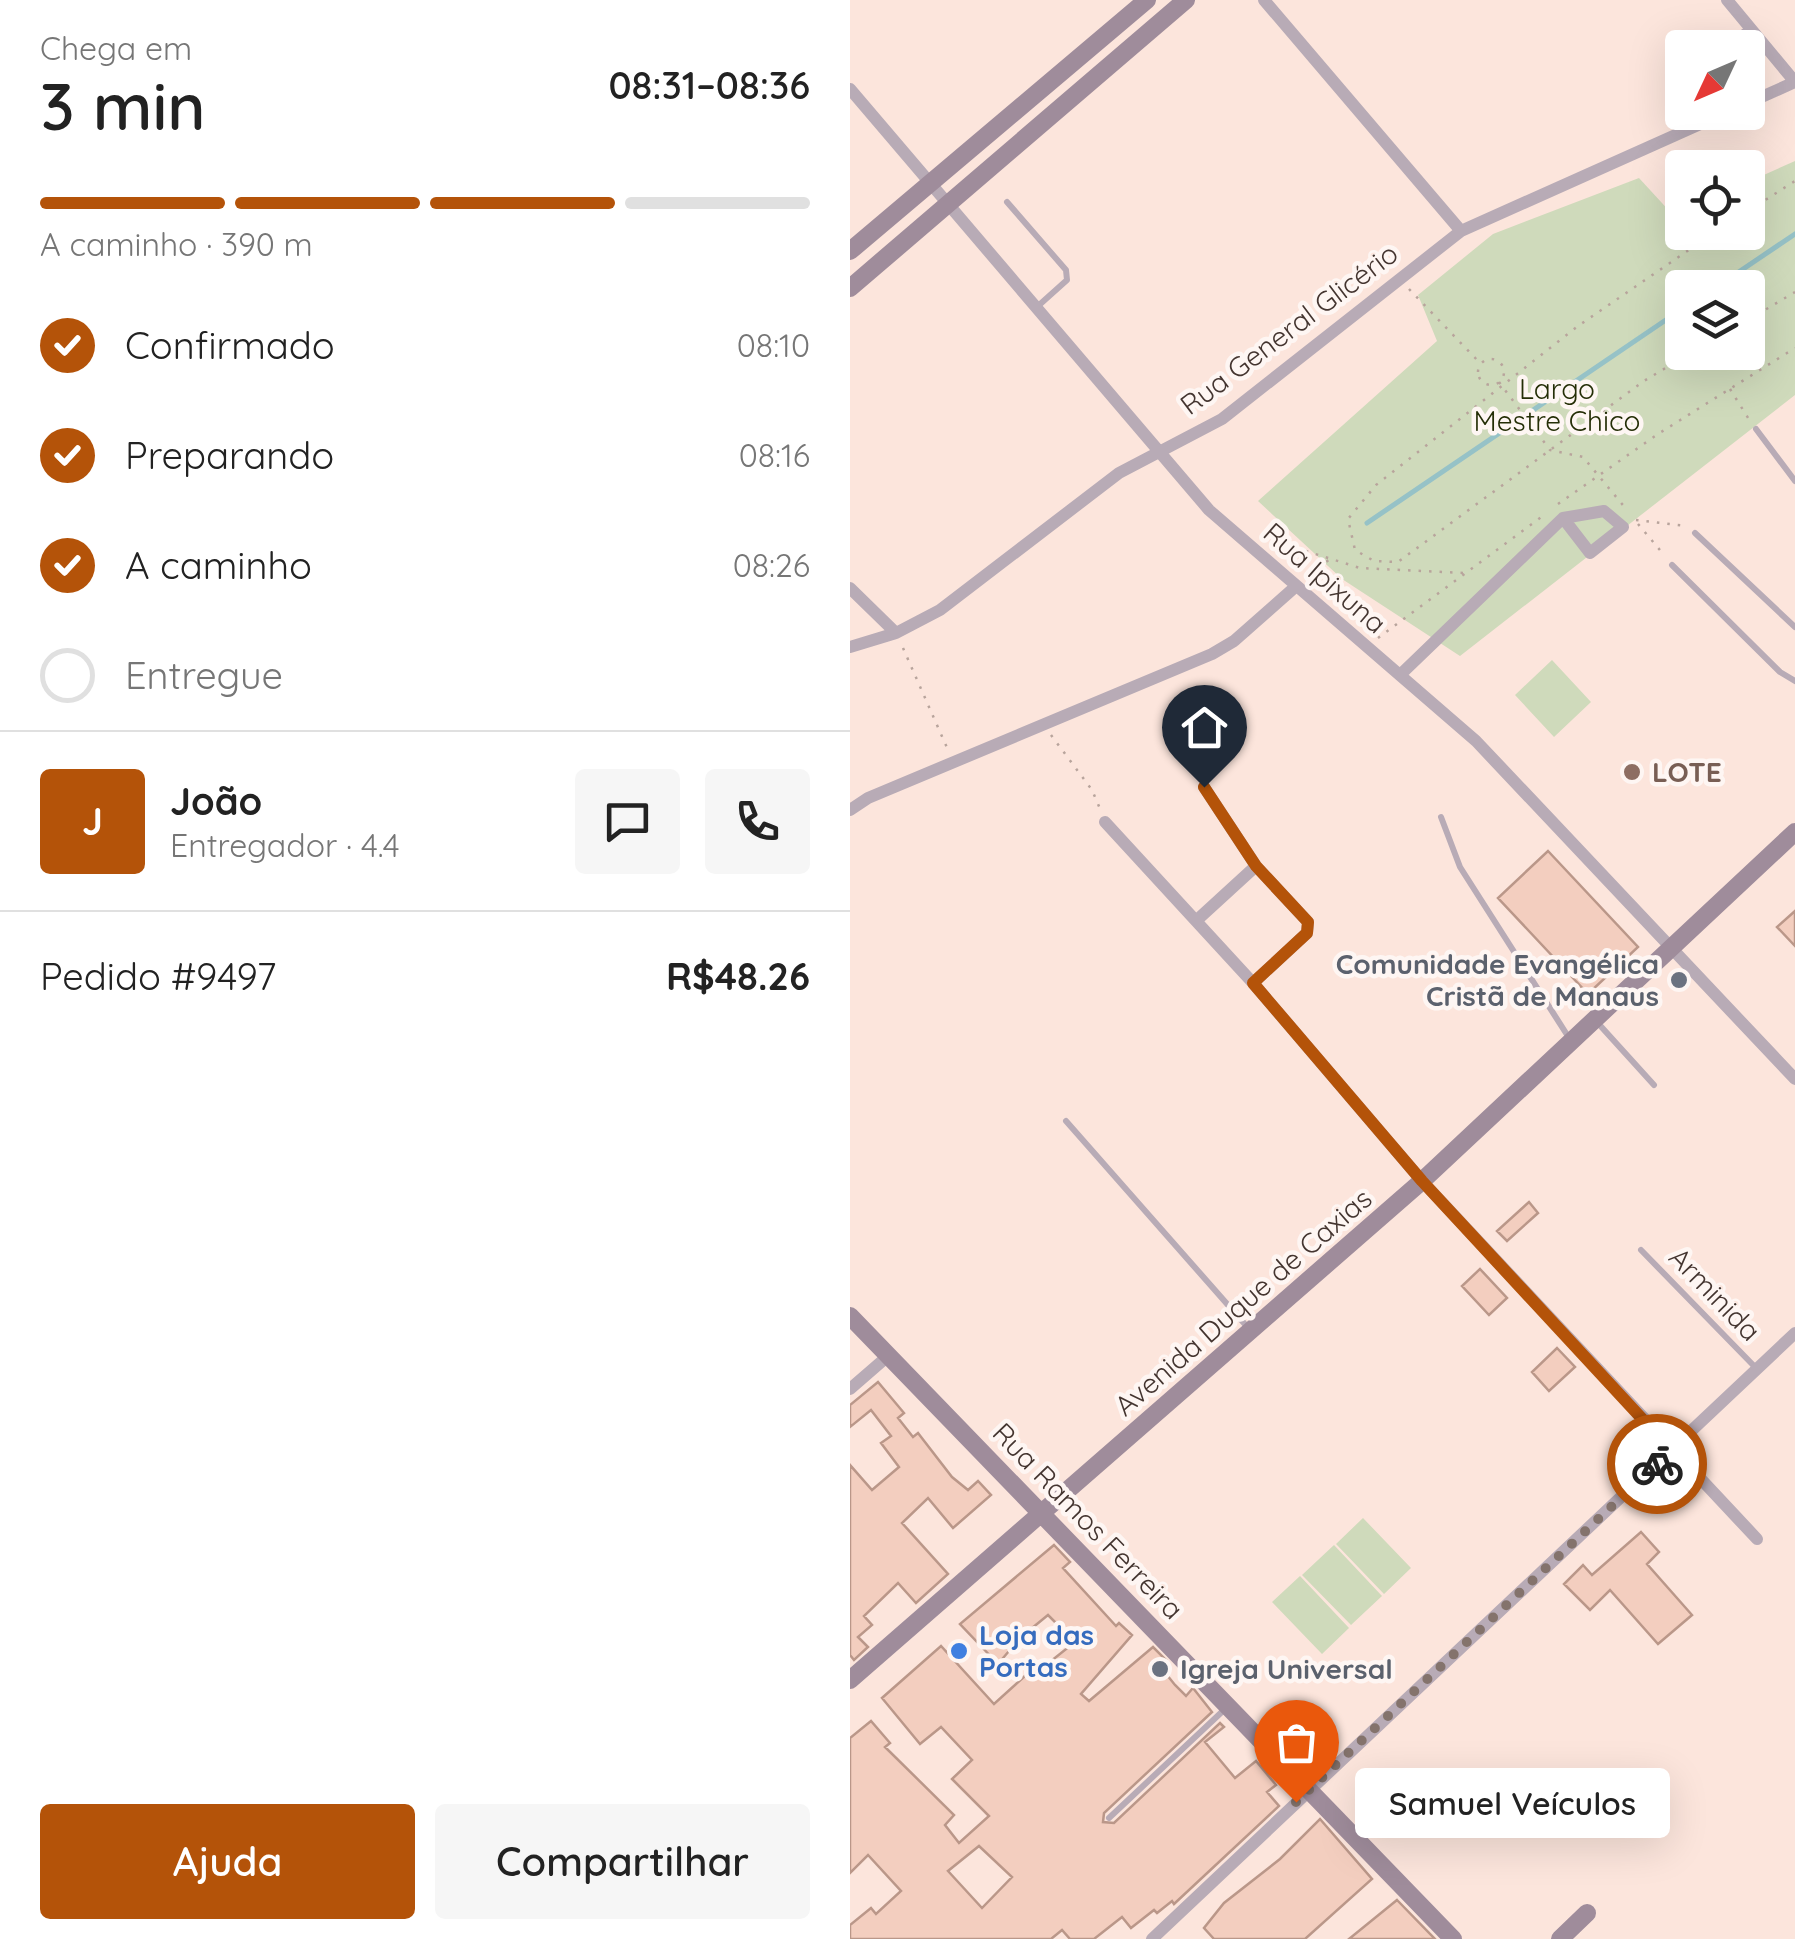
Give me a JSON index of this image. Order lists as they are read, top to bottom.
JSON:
{
  "streets": {
    "main road": ["Avenida Duque de Caxias", "Rua Ramos Ferreira"],
    "street": ["Rua General Glicério", "Rua Ipixuna"],
    "lane": ["Arminida"]
  },
  "crossings": [
    ["Rua General Glicério", "Rua Ipixuna"],
    ["Rua Ipixuna", "Avenida Duque de Caxias"],
    ["Avenida Duque de Caxias", "Rua Ramos Ferreira"]
  ],
  "parks": ["Largo Mestre Chico"],
  "places": [
    "LOTE",
    "Comunidade Evangélica Cristã de Manaus",
    "Loja das Portas",
    "Igreja Universal",
    "Samuel Veículos"
  ],
  "north": "bottom left",
  "page": {
    "heading": ["3 min", "Chega em", "08:31–08:36"],
    "panel": [
      "João",
      "Entregador · 4.4",
      "Pedido #9497",
      "R$48.26"
    ],
    "bar": "A caminho · 390 m",
    "list": [
      ["Confirmado", "08:10"],
      ["Preparando", "08:16"],
      ["A caminho", "08:26"],
      "Entregue"
    ],
    "round": "J",
    "bubble": "Samuel Veículos",
    "buttons": ["Ajuda", "Compartilhar"]
  }
}
